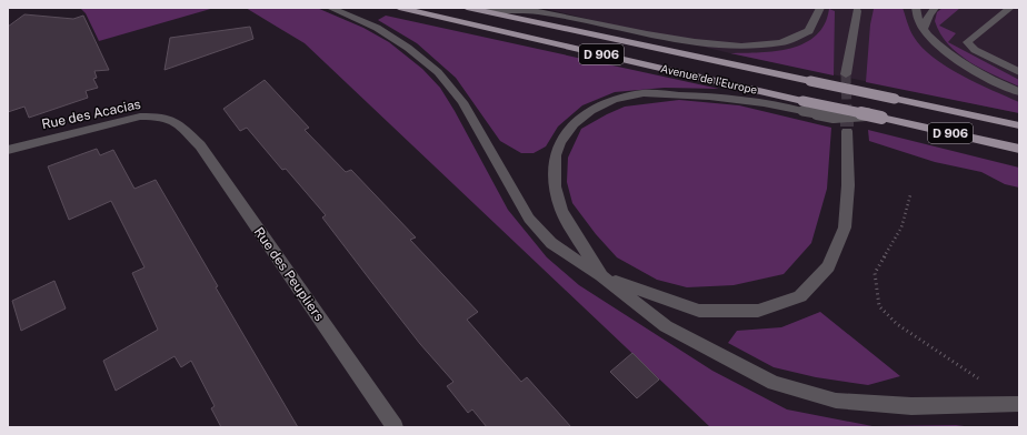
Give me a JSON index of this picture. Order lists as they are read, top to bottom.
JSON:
{
  "streets": {
    "main road": ["D 906", "Avenue de l'Europe"],
    "street": ["Rue des Acacias", "Rue des Peupliers"]
  },
  "crossings": [
    ["Rue des Acacias", "Rue des Peupliers"]
  ]
}
